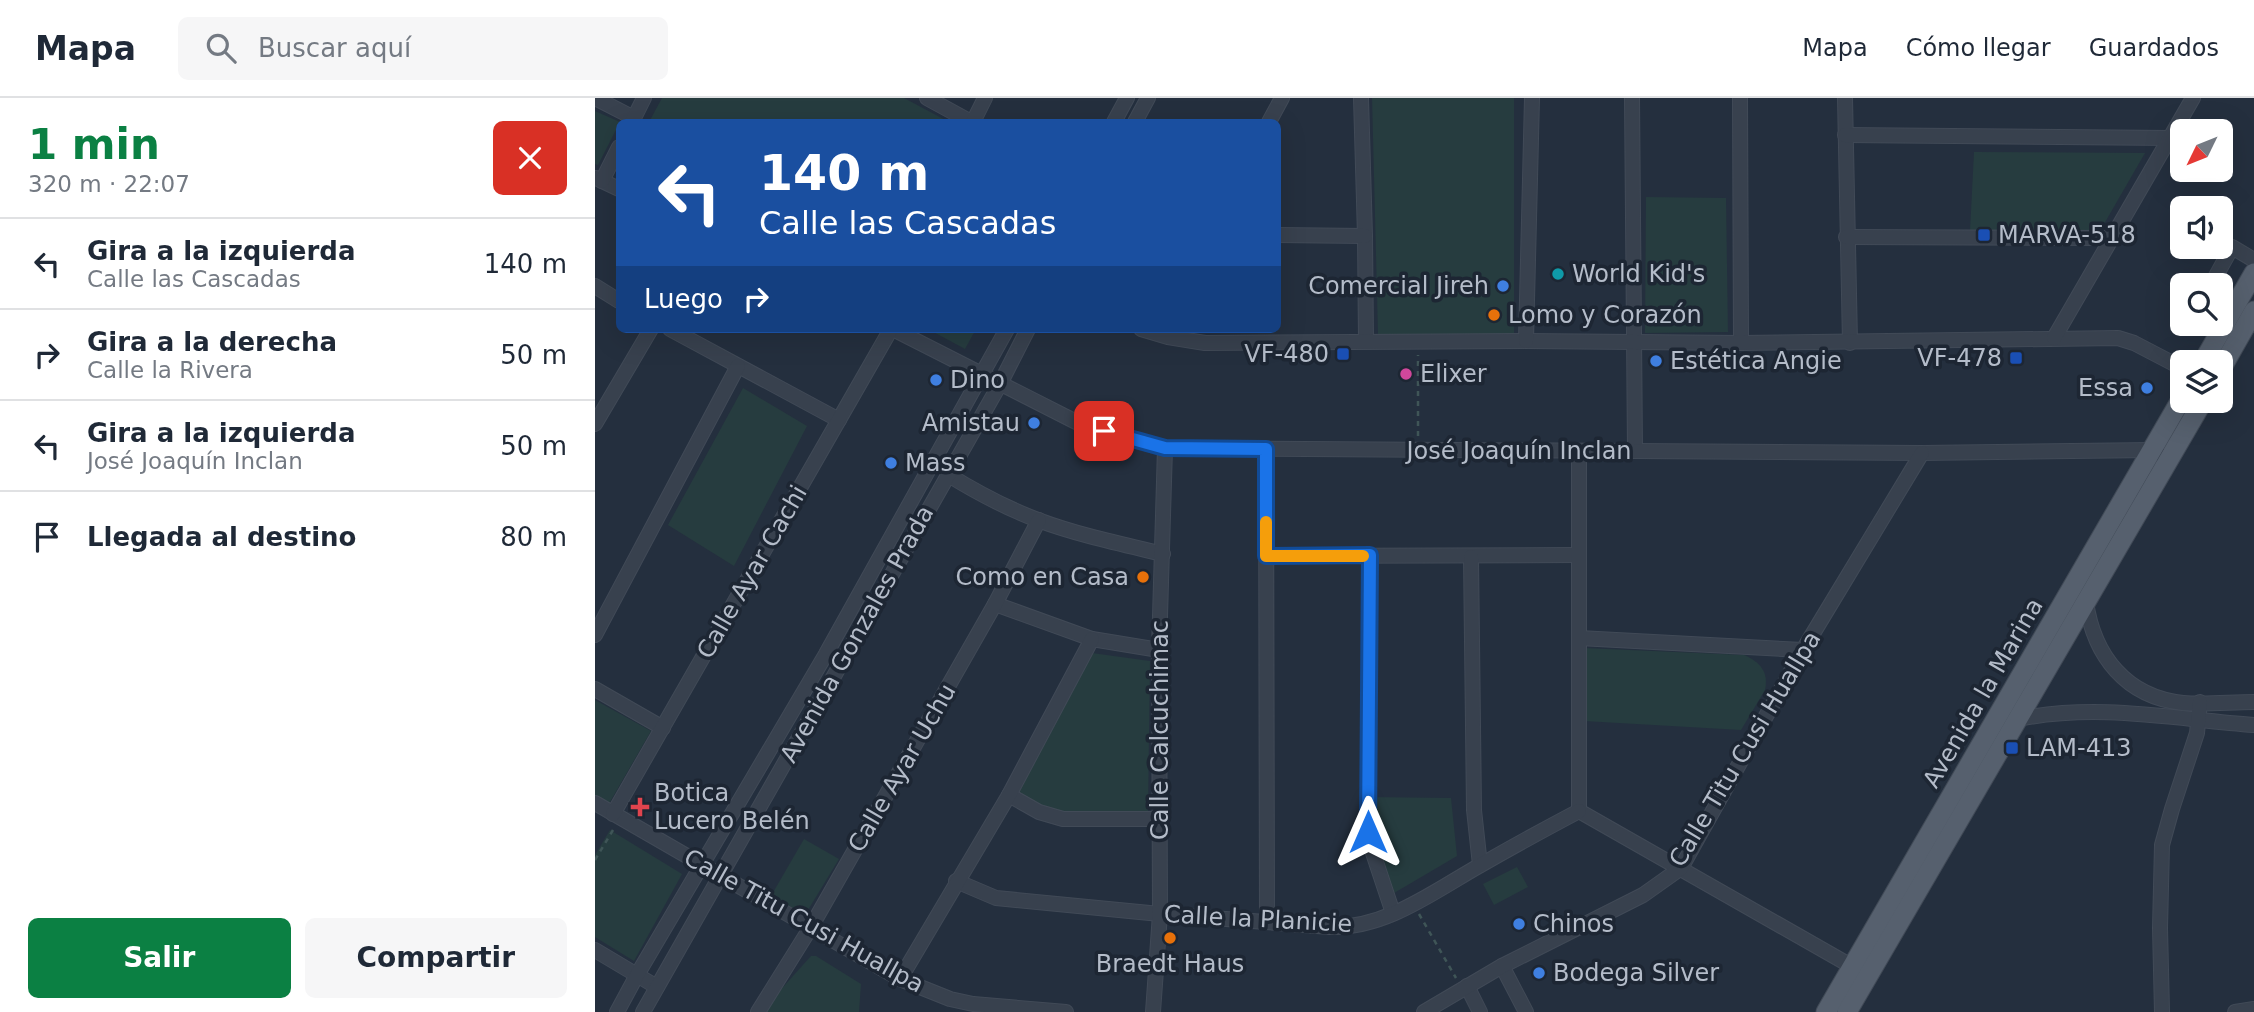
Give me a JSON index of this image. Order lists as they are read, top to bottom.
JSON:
{
  "streets": {
    "main road": ["Avenida la Marina"],
    "street": [
      "José Joaquín Inclan",
      "Calle Ayar Cachi",
      "Avenida Gonzales Prada",
      "Calle Calcuchimac",
      "Calle Titu Cusi Huallpa",
      "Calle Ayar Uchu",
      "Calle la Planicie"
    ]
  },
  "crossings": [
    ["José Joaquín Inclan", "Avenida Gonzales Prada"],
    ["José Joaquín Inclan", "Avenida la Marina"],
    ["José Joaquín Inclan", "Calle Calcuchimac"],
    ["José Joaquín Inclan", "Calle Titu Cusi Huallpa"],
    ["Calle Ayar Cachi", "Calle Titu Cusi Huallpa"],
    ["Avenida Gonzales Prada", "Calle Titu Cusi Huallpa"],
    ["Calle Calcuchimac", "Calle la Planicie"],
    ["Calle Titu Cusi Huallpa", "Calle Ayar Uchu"]
  ],
  "places": {
    "transit": [
      "MARVA-518",
      "VF-480",
      "VF-478",
      "LAM-413"
    ],
    "other": [
      "World Kid's",
      "Comercial Jireh",
      "Lomo y Corazón",
      "Estética Angie",
      "Elixer",
      "Dino",
      "Essa",
      "Amistau",
      "Mass",
      "Como en Casa",
      "Chinos",
      "Braedt Haus",
      "Bodega Silver"
    ],
    "health": ["Botica Lucero Belén"]
  },
  "north": "bottom left",
  "page": {
    "header": "Mapa",
    "search": "Buscar aquí",
    "nav": ["Mapa", "Cómo llegar", "Guardados"],
    "heading": ["1 min", "320 m · 22:07"],
    "turn": ["140 m", "Calle las Cascadas"],
    "list": [
      {
        "name": "Gira a la izquierda",
        "note": "Calle las Cascadas",
        "value": "140 m"
      },
      {
        "name": "Gira a la derecha",
        "note": "Calle la Rivera",
        "value": "50 m"
      },
      {
        "name": "Gira a la izquierda",
        "note": "José Joaquín Inclan",
        "value": "50 m"
      },
      {
        "name": "Llegada al destino",
        "value": "80 m"
      }
    ],
    "then": "Luego",
    "buttons": ["Salir", "Compartir"]
  }
}
